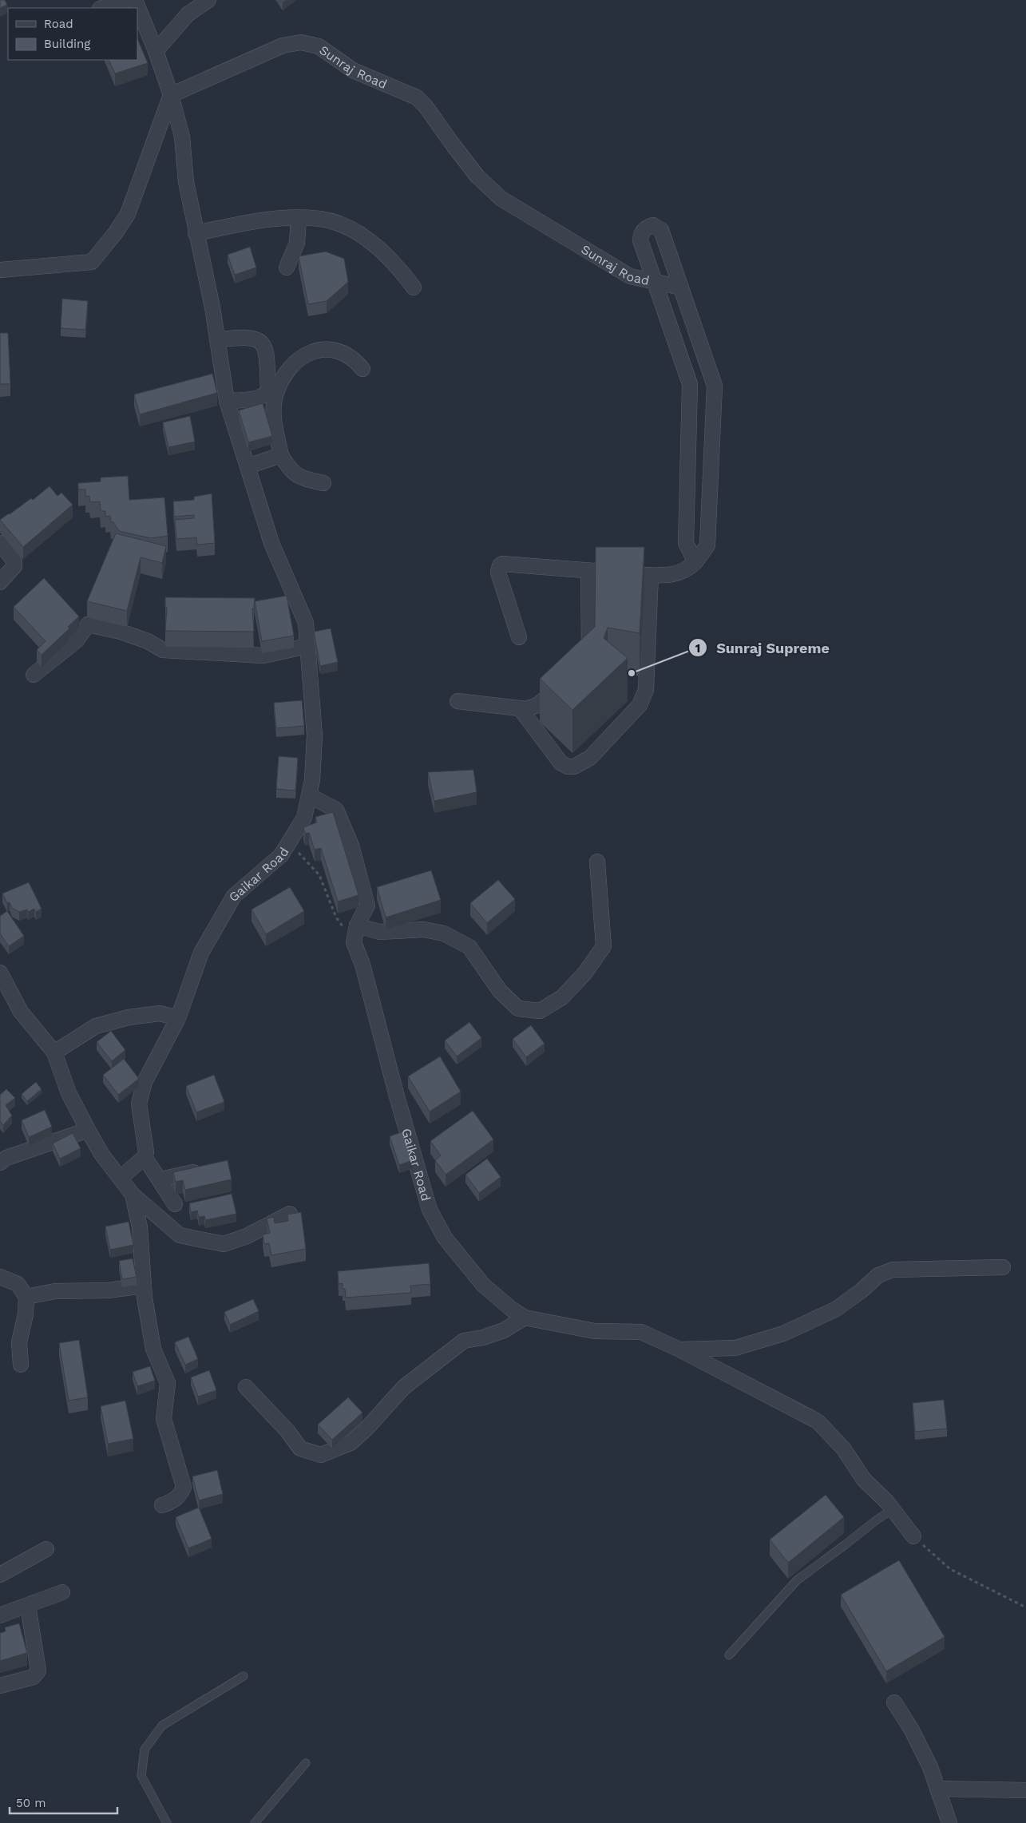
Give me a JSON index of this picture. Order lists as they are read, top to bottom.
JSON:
{
  "streets": {
    "street": ["Sunraj Road", "Gaikar Road"]
  },
  "places": ["Sunraj Supreme"],
  "legend": ["Road", "Building"],
  "scale_bar": "50 m"
}
